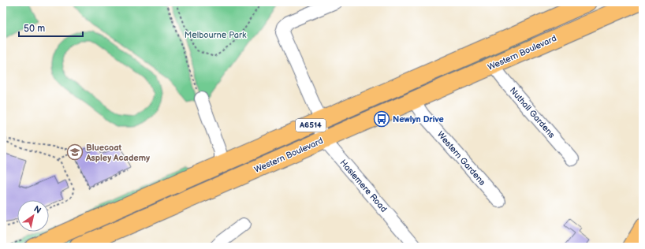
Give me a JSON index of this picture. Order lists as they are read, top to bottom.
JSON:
{
  "streets": {
    "highway": ["Western Boulevard", "A6514"],
    "street": ["Nuthall Gardens", "Western Gardens", "Haslemere Road"]
  },
  "crossings": [
    ["Western Boulevard", "Nuthall Gardens"],
    ["Western Boulevard", "Western Gardens"],
    ["Western Boulevard", "Haslemere Road"],
    ["A6514", "Haslemere Road"]
  ],
  "parks": ["Melbourne Park"],
  "places": {
    "bus stop": ["Newlyn Drive"],
    "school or university": ["Bluecoat Aspley Academy"]
  },
  "scale_bar": "50 m",
  "north": "top right"
}
